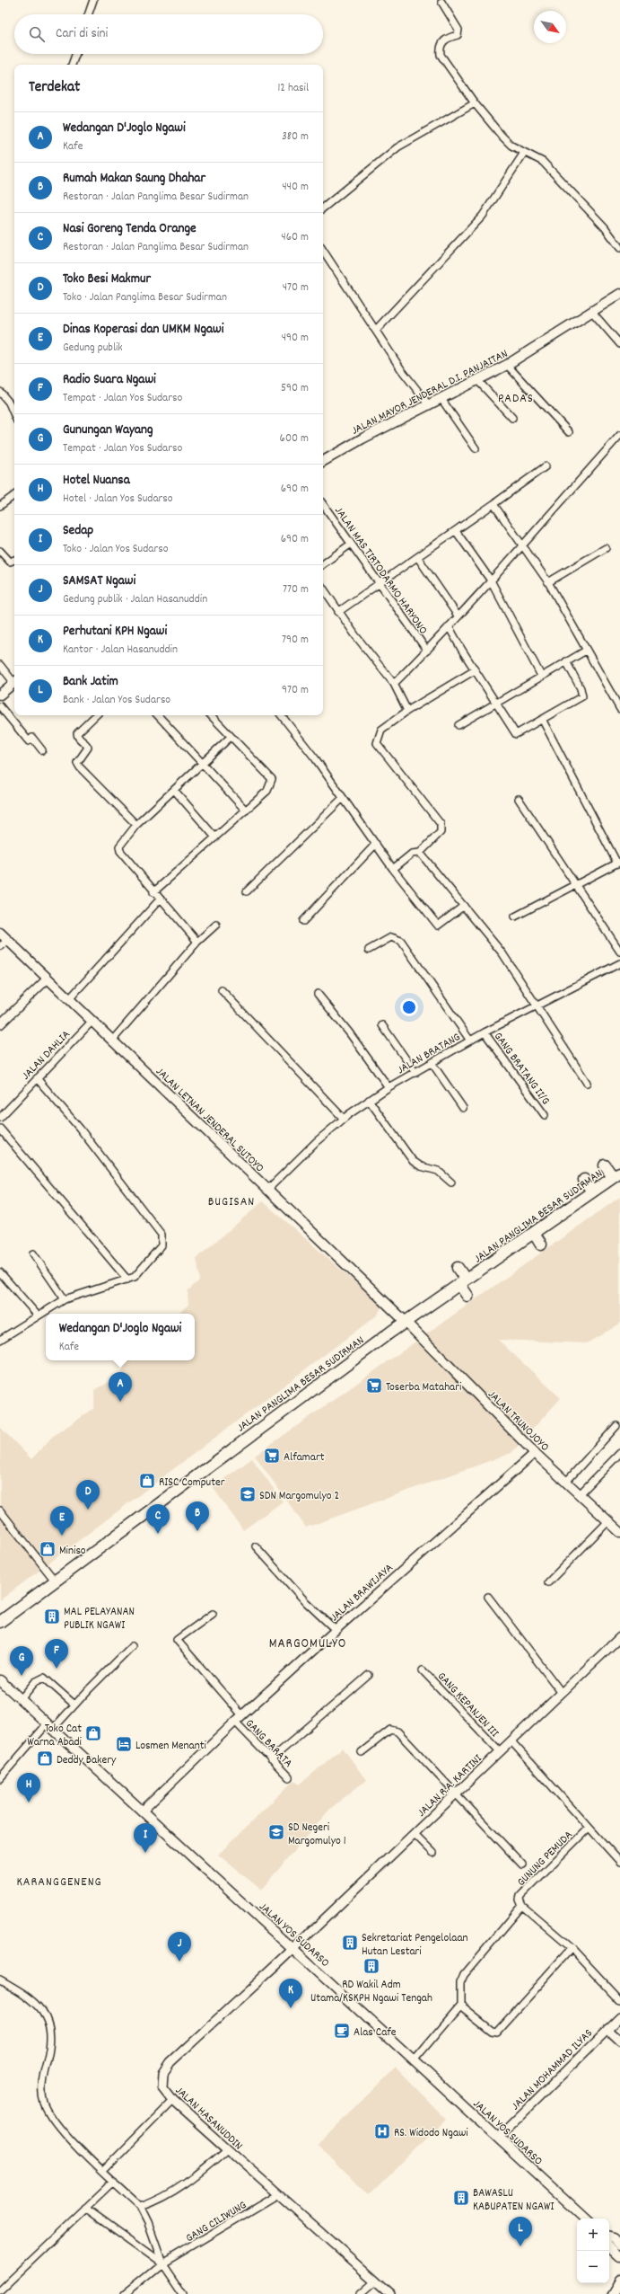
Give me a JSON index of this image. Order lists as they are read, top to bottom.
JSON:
{
  "streets": {
    "main road": [
      "JALAN MAYOR JENDERAL D.I. PANJAITAN",
      "JALAN LETNAN JENDERAL SUTOYO",
      "JALAN PANGLIMA BESAR SUDIRMAN",
      "JALAN TRUNOJOYO",
      "JALAN YOS SUDARSO"
    ],
    "street": [
      "JALAN MAS TIRTODARMO HARYONO",
      "JALAN BRATANG",
      "JALAN DAHLIA",
      "GANG BRATANG II/G",
      "JALAN BRAWIJAYA",
      "GANG KEPANJEN III",
      "GANG BARATA",
      "JALAN R.A. KARTINI",
      "GUNUNG PEMUDA",
      "JALAN MOHAMMAD ILYAS",
      "JALAN HASANUDDIN",
      "GANG CILIWUNG"
    ]
  },
  "crossings": [
    ["JALAN BRATANG", "GANG BRATANG II/G"],
    ["JALAN BRATANG", "JALAN LETNAN JENDERAL SUTOYO"],
    ["JALAN DAHLIA", "JALAN LETNAN JENDERAL SUTOYO"],
    ["JALAN LETNAN JENDERAL SUTOYO", "JALAN PANGLIMA BESAR SUDIRMAN"],
    ["JALAN LETNAN JENDERAL SUTOYO", "JALAN TRUNOJOYO"],
    ["JALAN PANGLIMA BESAR SUDIRMAN", "JALAN TRUNOJOYO"],
    ["JALAN TRUNOJOYO", "JALAN BRAWIJAYA"],
    ["JALAN BRAWIJAYA", "GANG BARATA"],
    ["JALAN BRAWIJAYA", "JALAN YOS SUDARSO"],
    ["GANG KEPANJEN III", "JALAN R.A. KARTINI"],
    ["JALAN R.A. KARTINI", "JALAN YOS SUDARSO"],
    ["JALAN R.A. KARTINI", "JALAN HASANUDDIN"],
    ["JALAN YOS SUDARSO", "JALAN MOHAMMAD ILYAS"],
    ["JALAN YOS SUDARSO", "JALAN HASANUDDIN"],
    ["JALAN HASANUDDIN", "GANG CILIWUNG"]
  ],
  "districts": [
    "PADAS",
    "BUGISAN",
    "MARGOMULYO",
    "KARANGGENENG"
  ],
  "places": {
    "supermarket": ["Toserba Matahari", "Alfamart"],
    "shop": [
      "RISC Computer",
      "Miniso",
      "Toko Cat Warna Abadi",
      "Deddy Bakery"
    ],
    "school or university": ["SDN Margomulyo 2", "SD Negeri Margomulyo 1"],
    "building": [
      "MAL PELAYANAN PUBLIK NGAWI",
      "Sekretariat Pengelolaan Hutan Lestari",
      "RD Wakil Adm Utama/KSKPH Ngawi Tengah",
      "BAWASLU KABUPATEN NGAWI"
    ],
    "hotel": ["Losmen Menanti"],
    "cafe": ["Alas Cafe"],
    "hospital": ["RS. Widodo Ngawi"]
  },
  "north": "bottom right",
  "page": {
    "search": "Cari di sini",
    "heading": ["Terdekat", "12 hasil"],
    "list": [
      {
        "mark": "A",
        "name": "Wedangan D'Joglo Ngawi",
        "note": "Kafe",
        "value": "380 m"
      },
      {
        "mark": "B",
        "name": "Rumah Makan Saung Dhahar",
        "note": "Restoran · Jalan Panglima Besar Sudirman",
        "value": "440 m"
      },
      {
        "mark": "C",
        "name": "Nasi Goreng Tenda Orange",
        "note": "Restoran · Jalan Panglima Besar Sudirman",
        "value": "460 m"
      },
      {
        "mark": "D",
        "name": "Toko Besi Makmur",
        "note": "Toko · Jalan Panglima Besar Sudirman",
        "value": "470 m"
      },
      {
        "mark": "E",
        "name": "Dinas Koperasi dan UMKM Ngawi",
        "note": "Gedung publik",
        "value": "490 m"
      },
      {
        "mark": "F",
        "name": "Radio Suara Ngawi",
        "note": "Tempat · Jalan Yos Sudarso",
        "value": "590 m"
      },
      {
        "mark": "G",
        "name": "Gunungan Wayang",
        "note": "Tempat · Jalan Yos Sudarso",
        "value": "600 m"
      },
      {
        "mark": "H",
        "name": "Hotel Nuansa",
        "note": "Hotel · Jalan Yos Sudarso",
        "value": "690 m"
      },
      {
        "mark": "I",
        "name": "Sedap",
        "note": "Toko · Jalan Yos Sudarso",
        "value": "690 m"
      },
      {
        "mark": "J",
        "name": "SAMSAT Ngawi",
        "note": "Gedung publik · Jalan Hasanuddin",
        "value": "770 m"
      },
      {
        "mark": "K",
        "name": "Perhutani KPH Ngawi",
        "note": "Kantor · Jalan Hasanuddin",
        "value": "790 m"
      },
      {
        "mark": "L",
        "name": "Bank Jatim",
        "note": "Bank · Jalan Yos Sudarso",
        "value": "970 m"
      }
    ],
    "popup": ["Wedangan D'Joglo Ngawi", "Kafe"],
    "pins": [
      "A",
      "D",
      "B",
      "C",
      "E",
      "F",
      "G",
      "H",
      "I",
      "J",
      "K",
      "L"
    ],
    "map_buttons": ["+", "−"]
  }
}
